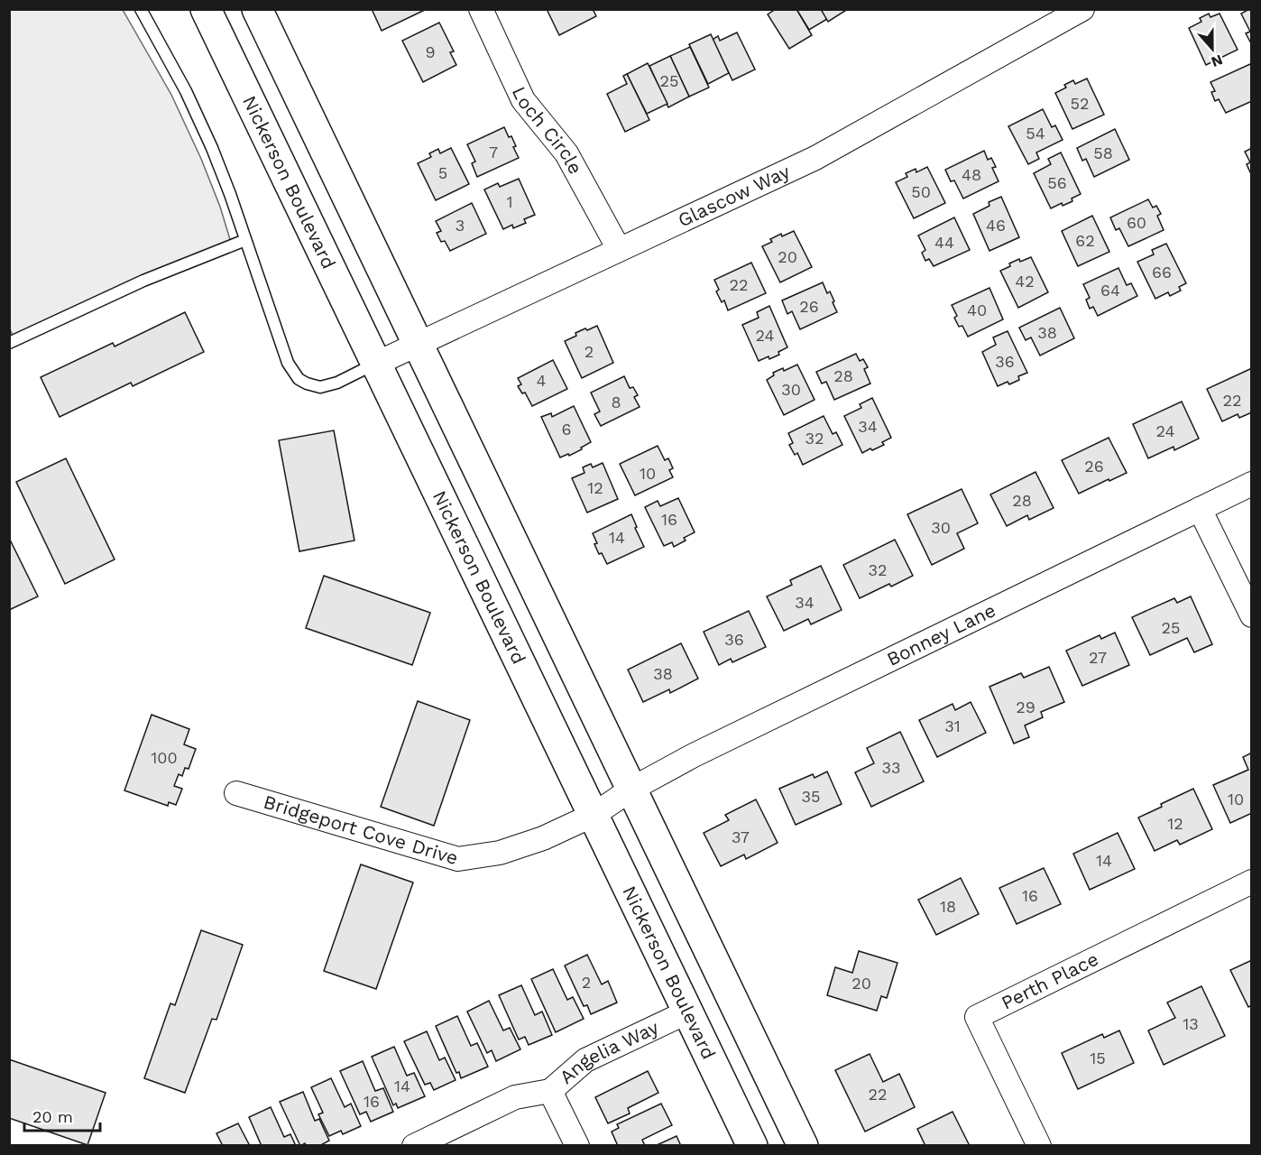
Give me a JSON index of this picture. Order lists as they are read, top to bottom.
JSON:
{
  "streets": {
    "street": [
      "Loch Circle",
      "Nickerson Boulevard",
      "Glascow Way",
      "Bonney Lane",
      "Bridgeport Cove Drive",
      "Perth Place",
      "Angelia Way"
    ]
  },
  "crossings": [
    ["Loch Circle", "Glascow Way"],
    ["Nickerson Boulevard", "Glascow Way"],
    ["Nickerson Boulevard", "Bridgeport Cove Drive"],
    ["Nickerson Boulevard", "Angelia Way"],
    ["Bonney Lane", "Bridgeport Cove Drive"]
  ],
  "house_numbers": [
    "9",
    "25",
    "52",
    "54",
    "7",
    "58",
    "5",
    "48",
    "56",
    "50",
    "1",
    "60",
    "3",
    "46",
    "62",
    "44",
    "20",
    "66",
    "42",
    "22",
    "64",
    "26",
    "40",
    "38",
    "24",
    "2",
    "36",
    "28",
    "4",
    "30",
    "22",
    "8",
    "34",
    "6",
    "24",
    "32",
    "26",
    "10",
    "12",
    "28",
    "16",
    "30",
    "14",
    "32",
    "34",
    "25",
    "36",
    "27",
    "38",
    "29",
    "31",
    "100",
    "33",
    "35",
    "10",
    "12",
    "37",
    "14",
    "16",
    "18",
    "2",
    "20",
    "13",
    "15",
    "14",
    "22",
    "16"
  ],
  "scale_bar": "20 m",
  "north": "bottom"
}
